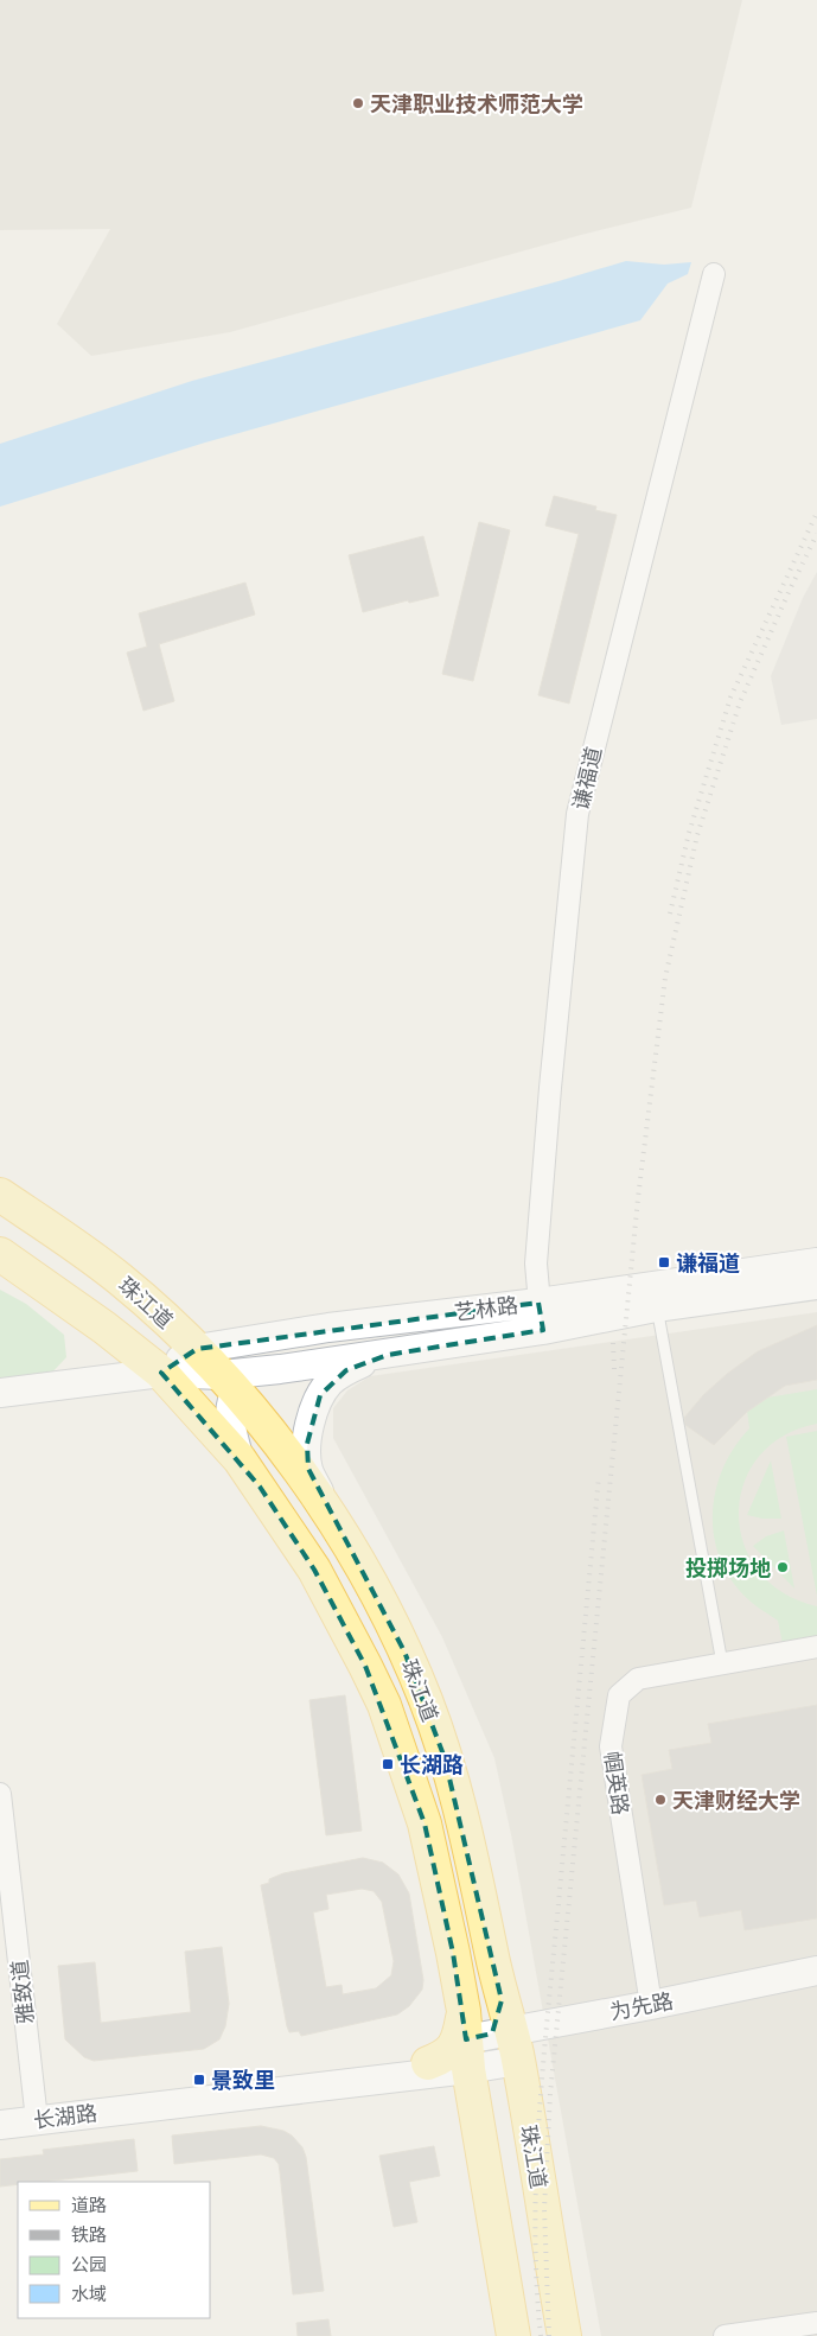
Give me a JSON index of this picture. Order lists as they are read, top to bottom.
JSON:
{
  "streets": {
    "main road": ["珠江道"],
    "street": [
      "谦福道",
      "艺林路",
      "帼英路",
      "雅致道",
      "为先路",
      "长湖路"
    ]
  },
  "crossings": [
    ["谦福道", "艺林路"],
    ["珠江道", "艺林路"],
    ["珠江道", "为先路"],
    ["珠江道", "长湖路"],
    ["帼英路", "为先路"],
    ["雅致道", "长湖路"],
    ["为先路", "长湖路"]
  ],
  "places": {
    "other": ["天津职业技术师范大学", "投掷场地", "天津财经大学"],
    "transit": ["谦福道", "长湖路", "景致里"]
  },
  "legend": [
    "道路",
    "铁路",
    "公园",
    "水域"
  ]
}
